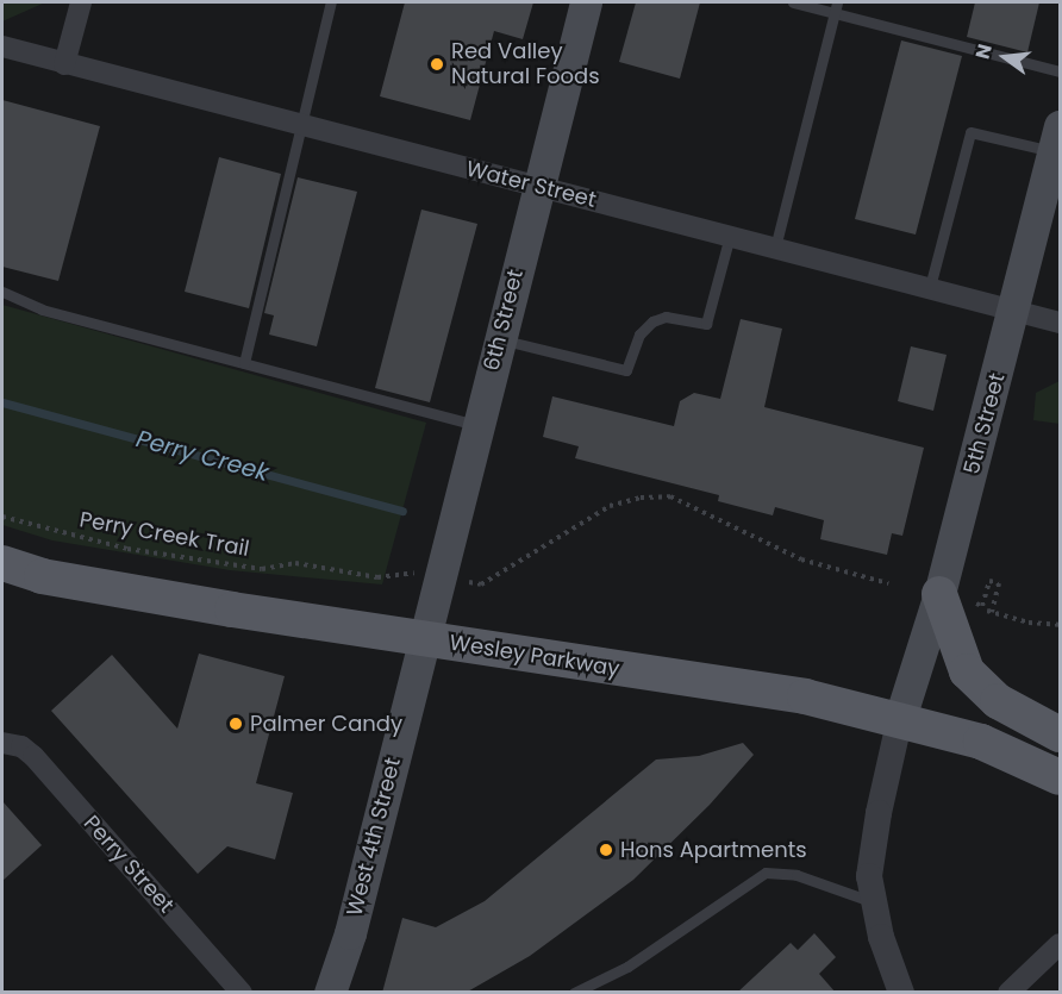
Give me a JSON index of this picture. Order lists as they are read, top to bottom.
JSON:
{
  "streets": {
    "main road": [
      "6th Street",
      "5th Street",
      "Wesley Parkway",
      "West 4th Street"
    ],
    "street": ["Water Street", "Perry Street"],
    "path": ["Perry Creek Trail"]
  },
  "crossings": [
    ["Water Street", "6th Street"],
    ["Water Street", "5th Street"],
    ["6th Street", "Wesley Parkway"],
    ["6th Street", "West 4th Street"],
    ["5th Street", "Wesley Parkway"],
    ["Wesley Parkway", "West 4th Street"]
  ],
  "water": ["Perry Creek"],
  "places": ["Red Valley Natural Foods", "Palmer Candy", "Hons Apartments"],
  "north": "left"
}
